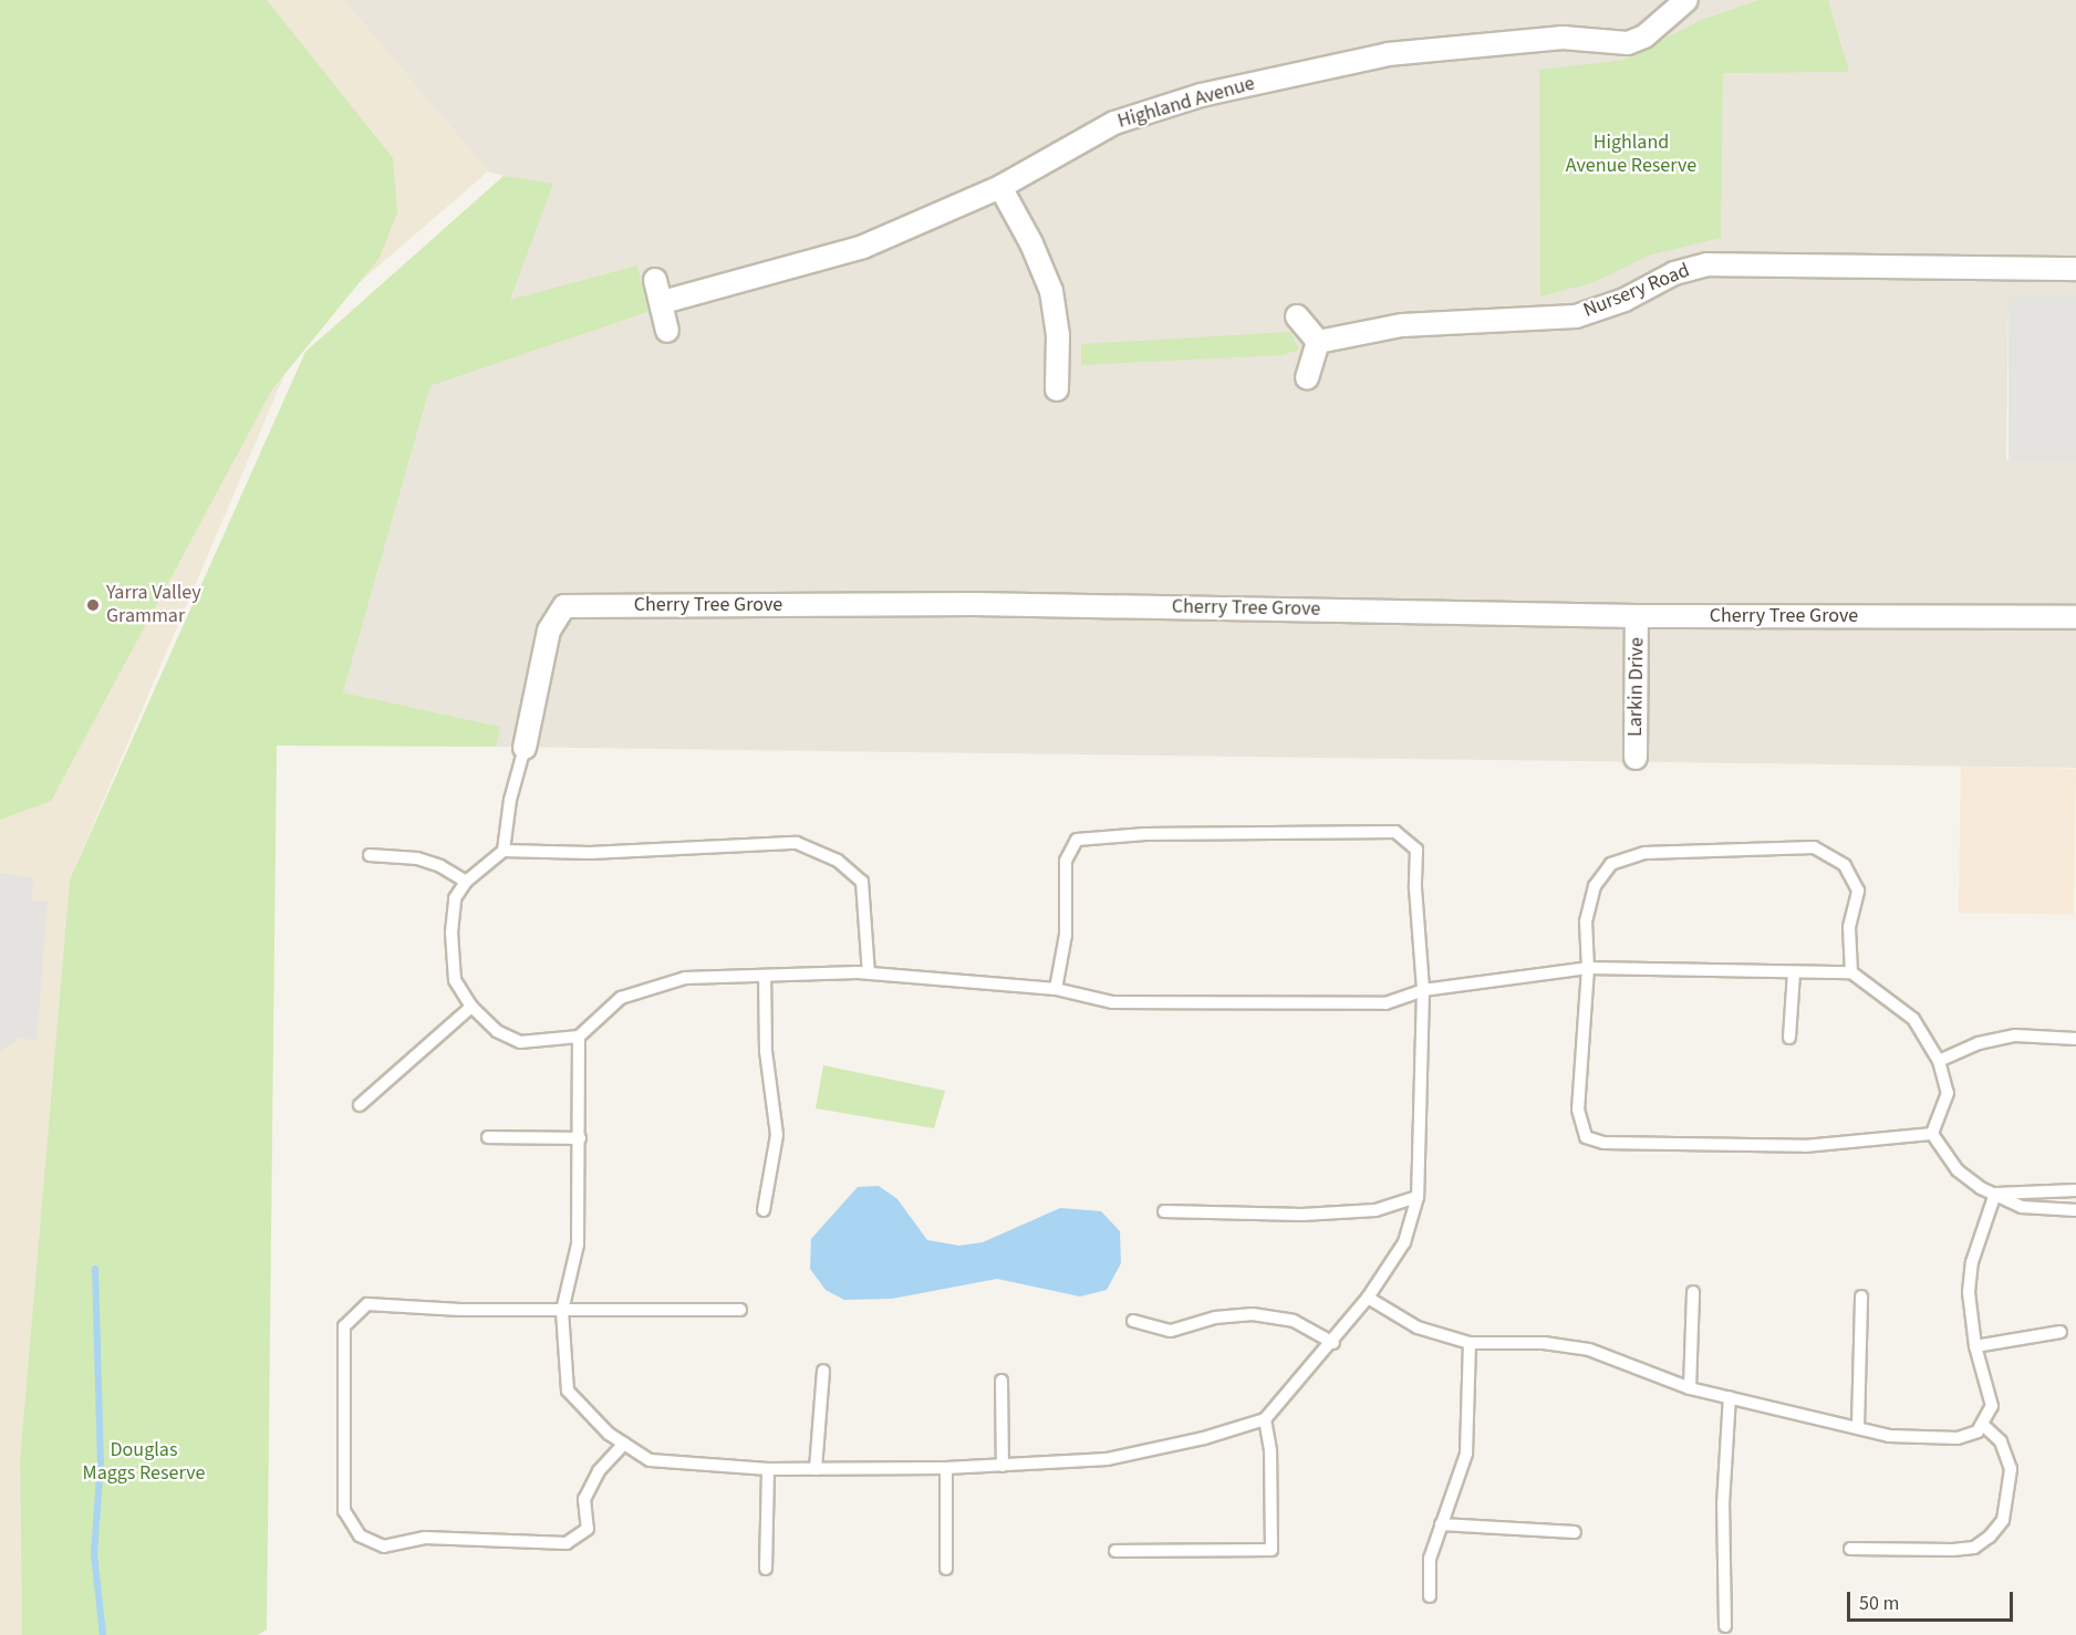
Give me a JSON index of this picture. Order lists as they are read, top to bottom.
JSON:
{
  "streets": {
    "street": [
      "Highland Avenue",
      "Nursery Road",
      "Cherry Tree Grove",
      "Larkin Drive"
    ]
  },
  "crossings": [
    ["Cherry Tree Grove", "Larkin Drive"]
  ],
  "parks": ["Highland Avenue Reserve", "Douglas Maggs Reserve"],
  "places": ["Yarra Valley Grammar"],
  "scale_bar": "50 m"
}
